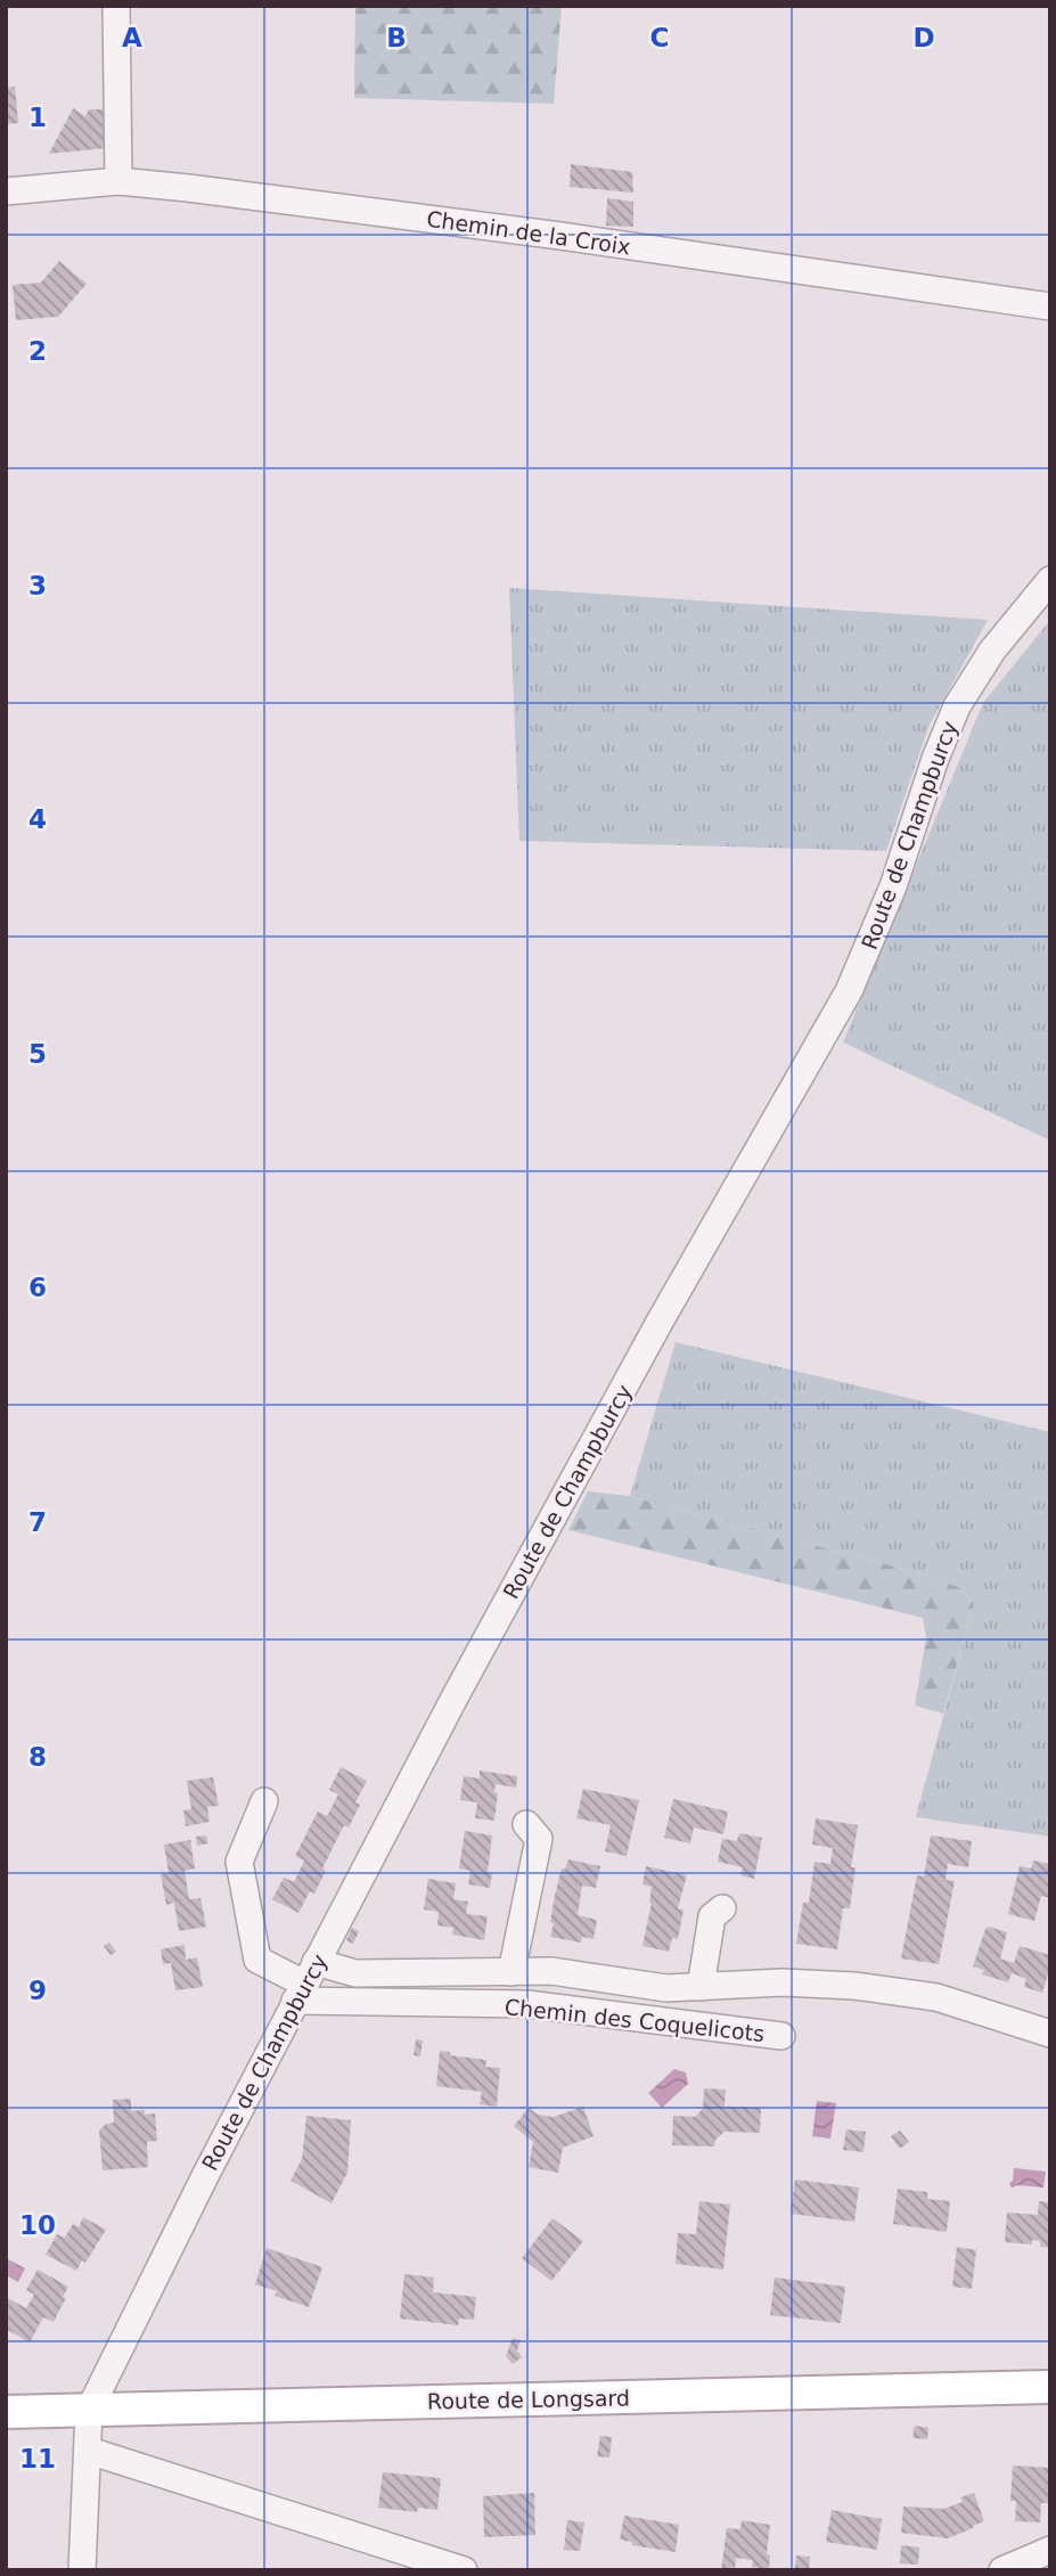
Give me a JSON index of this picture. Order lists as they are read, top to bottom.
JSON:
{
  "streets": {
    "main road": ["Route de Longsard"],
    "street": ["Chemin de la Croix", "Route de Champburcy", "Chemin des Coquelicots"]
  },
  "crossings": [
    ["Route de Champburcy", "Chemin des Coquelicots"],
    ["Route de Champburcy", "Route de Longsard"]
  ],
  "grid": {
    "columns": [
      "A",
      "B",
      "C",
      "D"
    ],
    "rows": [
      "1",
      "2",
      "3",
      "4",
      "5",
      "6",
      "7",
      "8",
      "9",
      "10",
      "11"
    ]
  }
}
